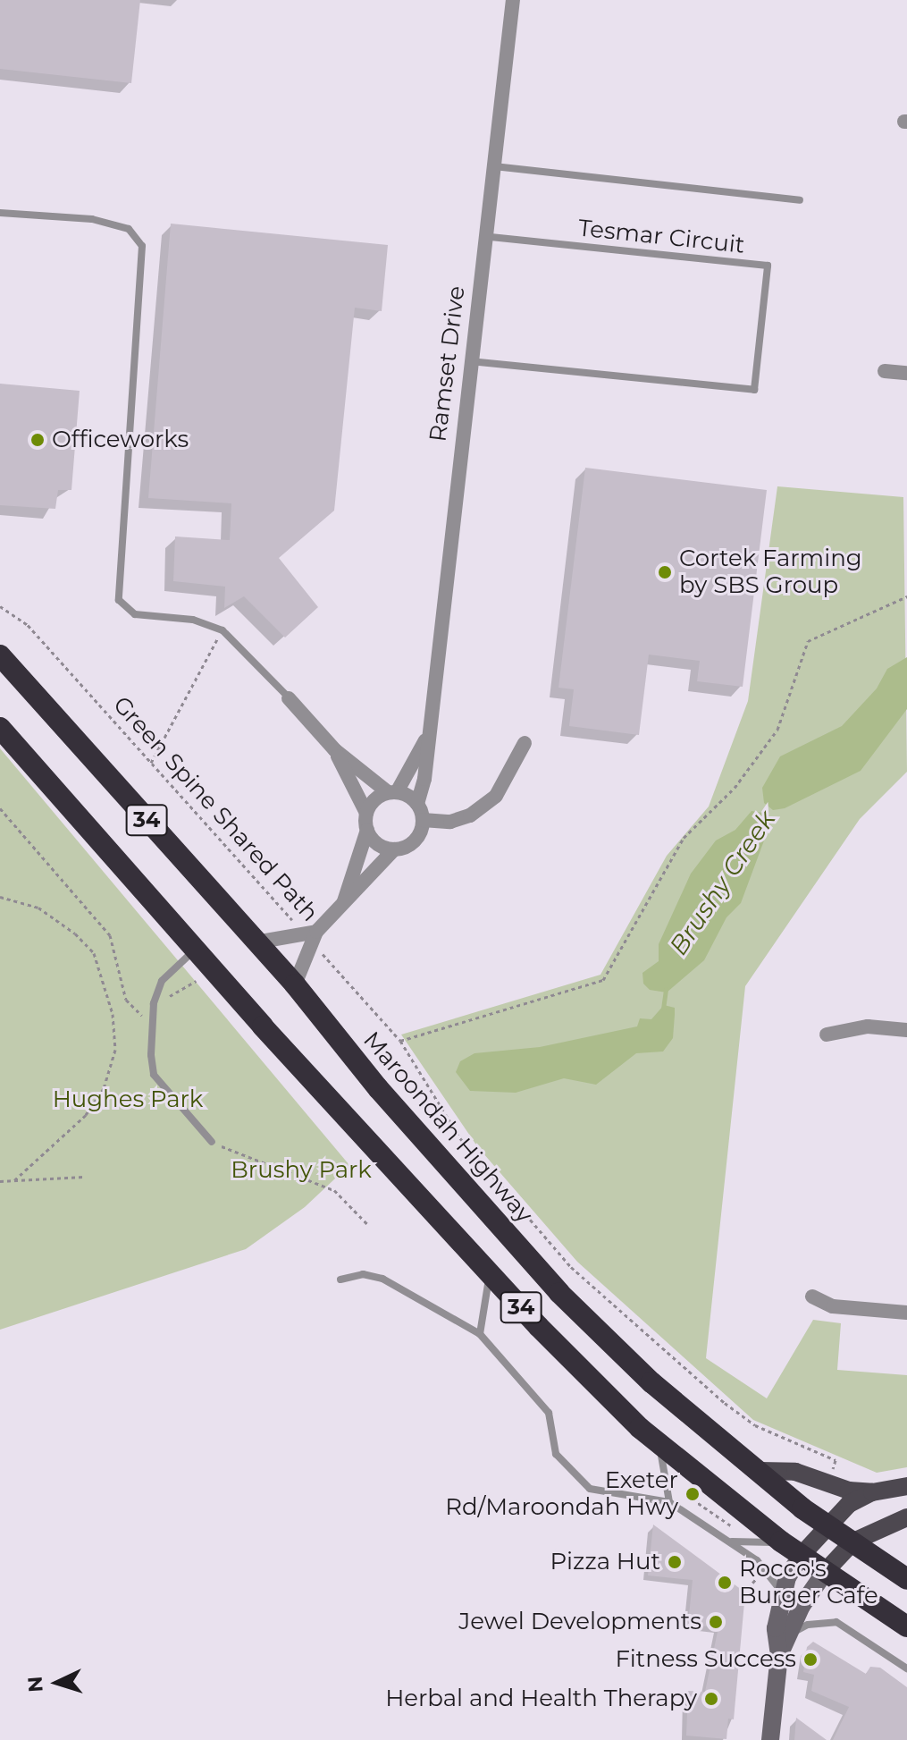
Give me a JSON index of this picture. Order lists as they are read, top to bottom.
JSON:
{
  "streets": {
    "highway": ["34", "Maroondah Highway"],
    "street": ["Ramset Drive"],
    "lane": ["Tesmar Circuit"],
    "path": ["Green Spine Shared Path"]
  },
  "crossings": [
    ["Tesmar Circuit", "Ramset Drive"]
  ],
  "water": ["Brushy Creek"],
  "parks": ["Hughes Park", "Brushy Park"],
  "places": [
    "Officeworks",
    "Cortek Farming by SBS Group",
    "Exeter Rd/Maroondah Hwy",
    "Pizza Hut",
    "Rocco's Burger Cafe",
    "Jewel Developments",
    "Fitness Success",
    "Herbal and Health Therapy"
  ],
  "north": "left"
}
